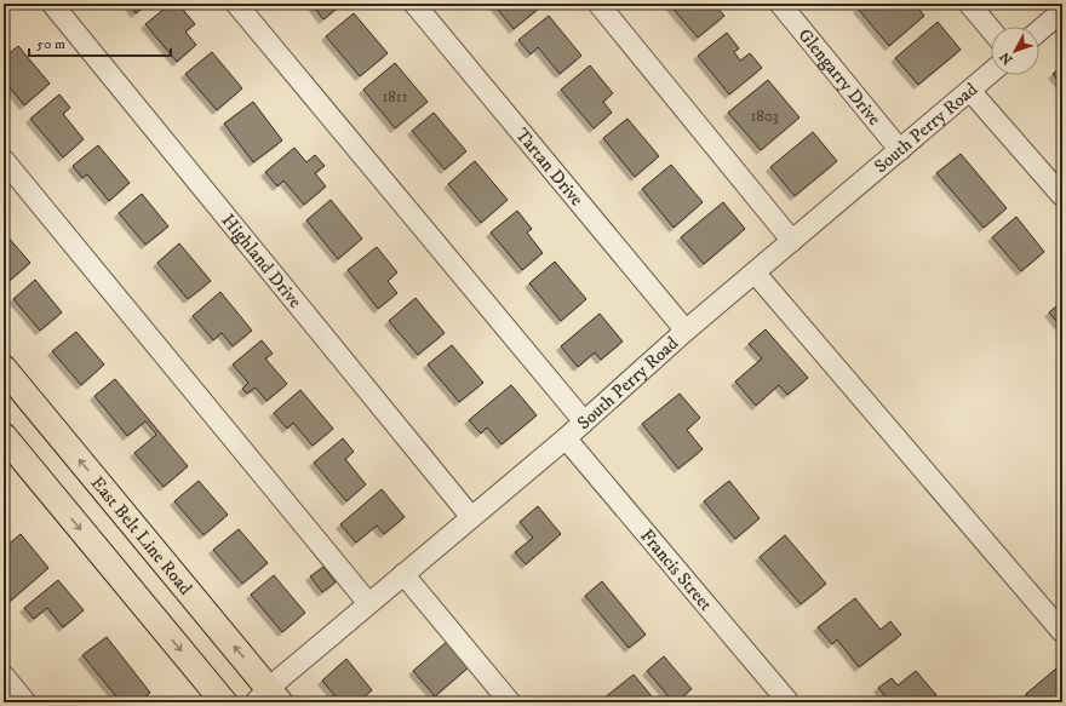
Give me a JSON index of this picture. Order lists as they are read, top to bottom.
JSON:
{
  "streets": {
    "main road": ["East Belt Line Road"],
    "street": [
      "Glengarry Drive",
      "South Perry Road",
      "Tartan Drive",
      "Highland Drive",
      "Francis Street"
    ]
  },
  "crossings": [
    ["Glengarry Drive", "South Perry Road"],
    ["South Perry Road", "Tartan Drive"],
    ["South Perry Road", "Highland Drive"],
    ["South Perry Road", "East Belt Line Road"],
    ["South Perry Road", "Francis Street"]
  ],
  "house_numbers": ["1811", "1803"],
  "scale_bar": "50 m",
  "north": "bottom left"
}
